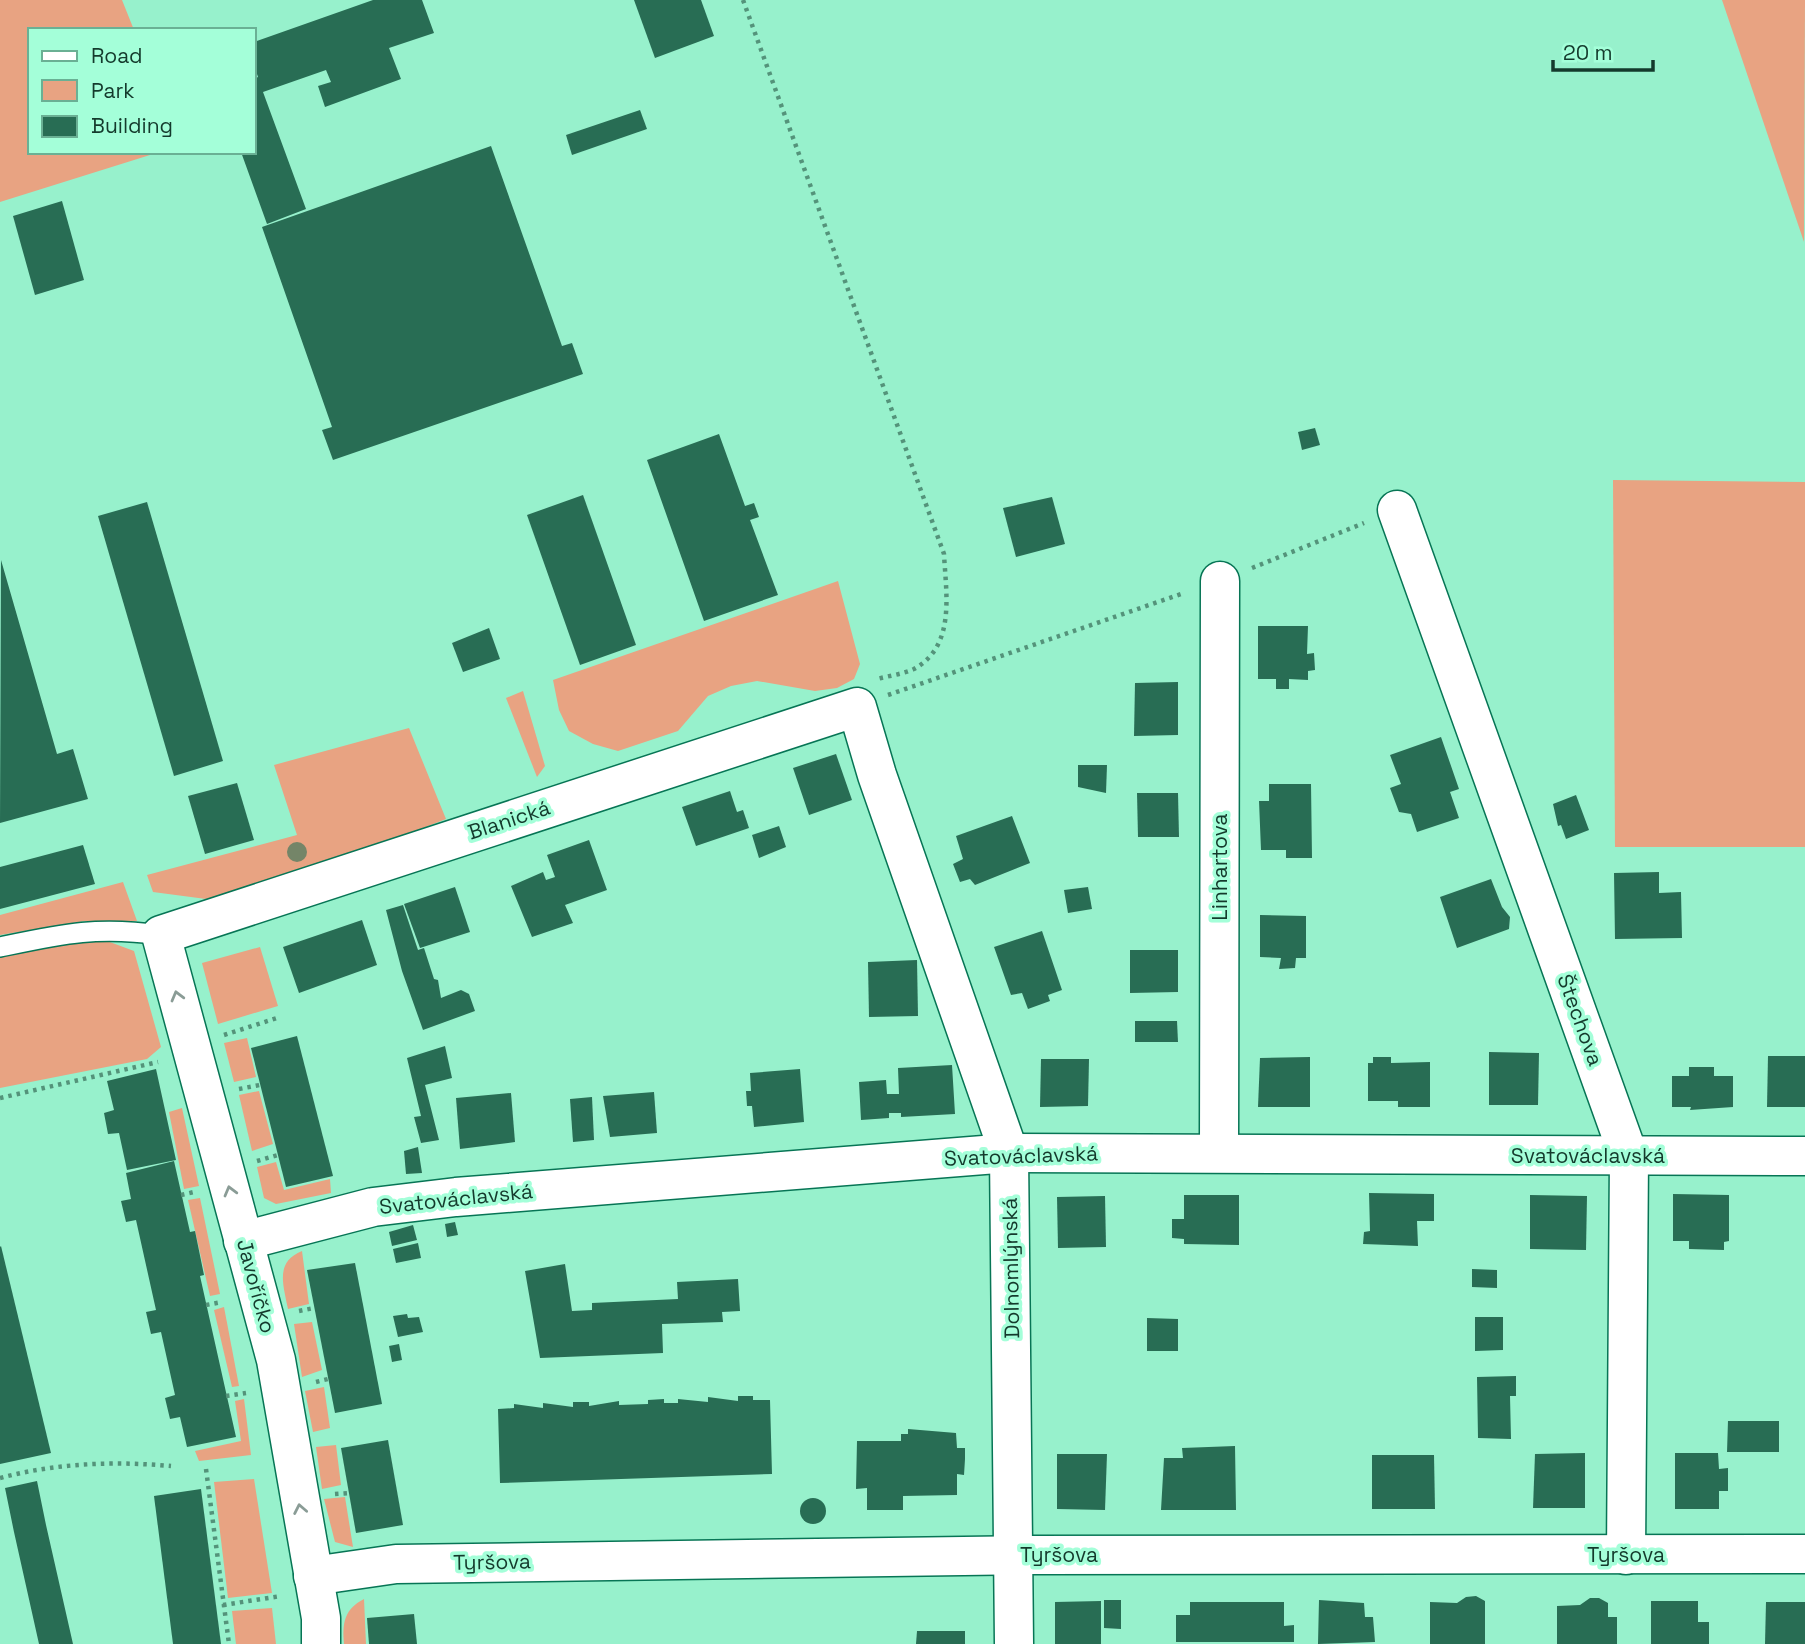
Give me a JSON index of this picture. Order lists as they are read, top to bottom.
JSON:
{
  "streets": {
    "street": [
      "Blanická",
      "Linhartova",
      "Štechova",
      "Svatováclavská",
      "Dolnomlýnská",
      "Javoříčko",
      "Tyršova"
    ]
  },
  "crossings": [
    ["Blanická", "Dolnomlýnská"],
    ["Blanická", "Javoříčko"],
    ["Linhartova", "Svatováclavská"],
    ["Štechova", "Svatováclavská"],
    ["Štechova", "Tyršova"],
    ["Svatováclavská", "Dolnomlýnská"],
    ["Svatováclavská", "Javoříčko"],
    ["Dolnomlýnská", "Tyršova"],
    ["Javoříčko", "Tyršova"]
  ],
  "one_way": ["Javoříčko"],
  "legend": ["Road", "Park", "Building"],
  "scale_bar": "20 m"
}
